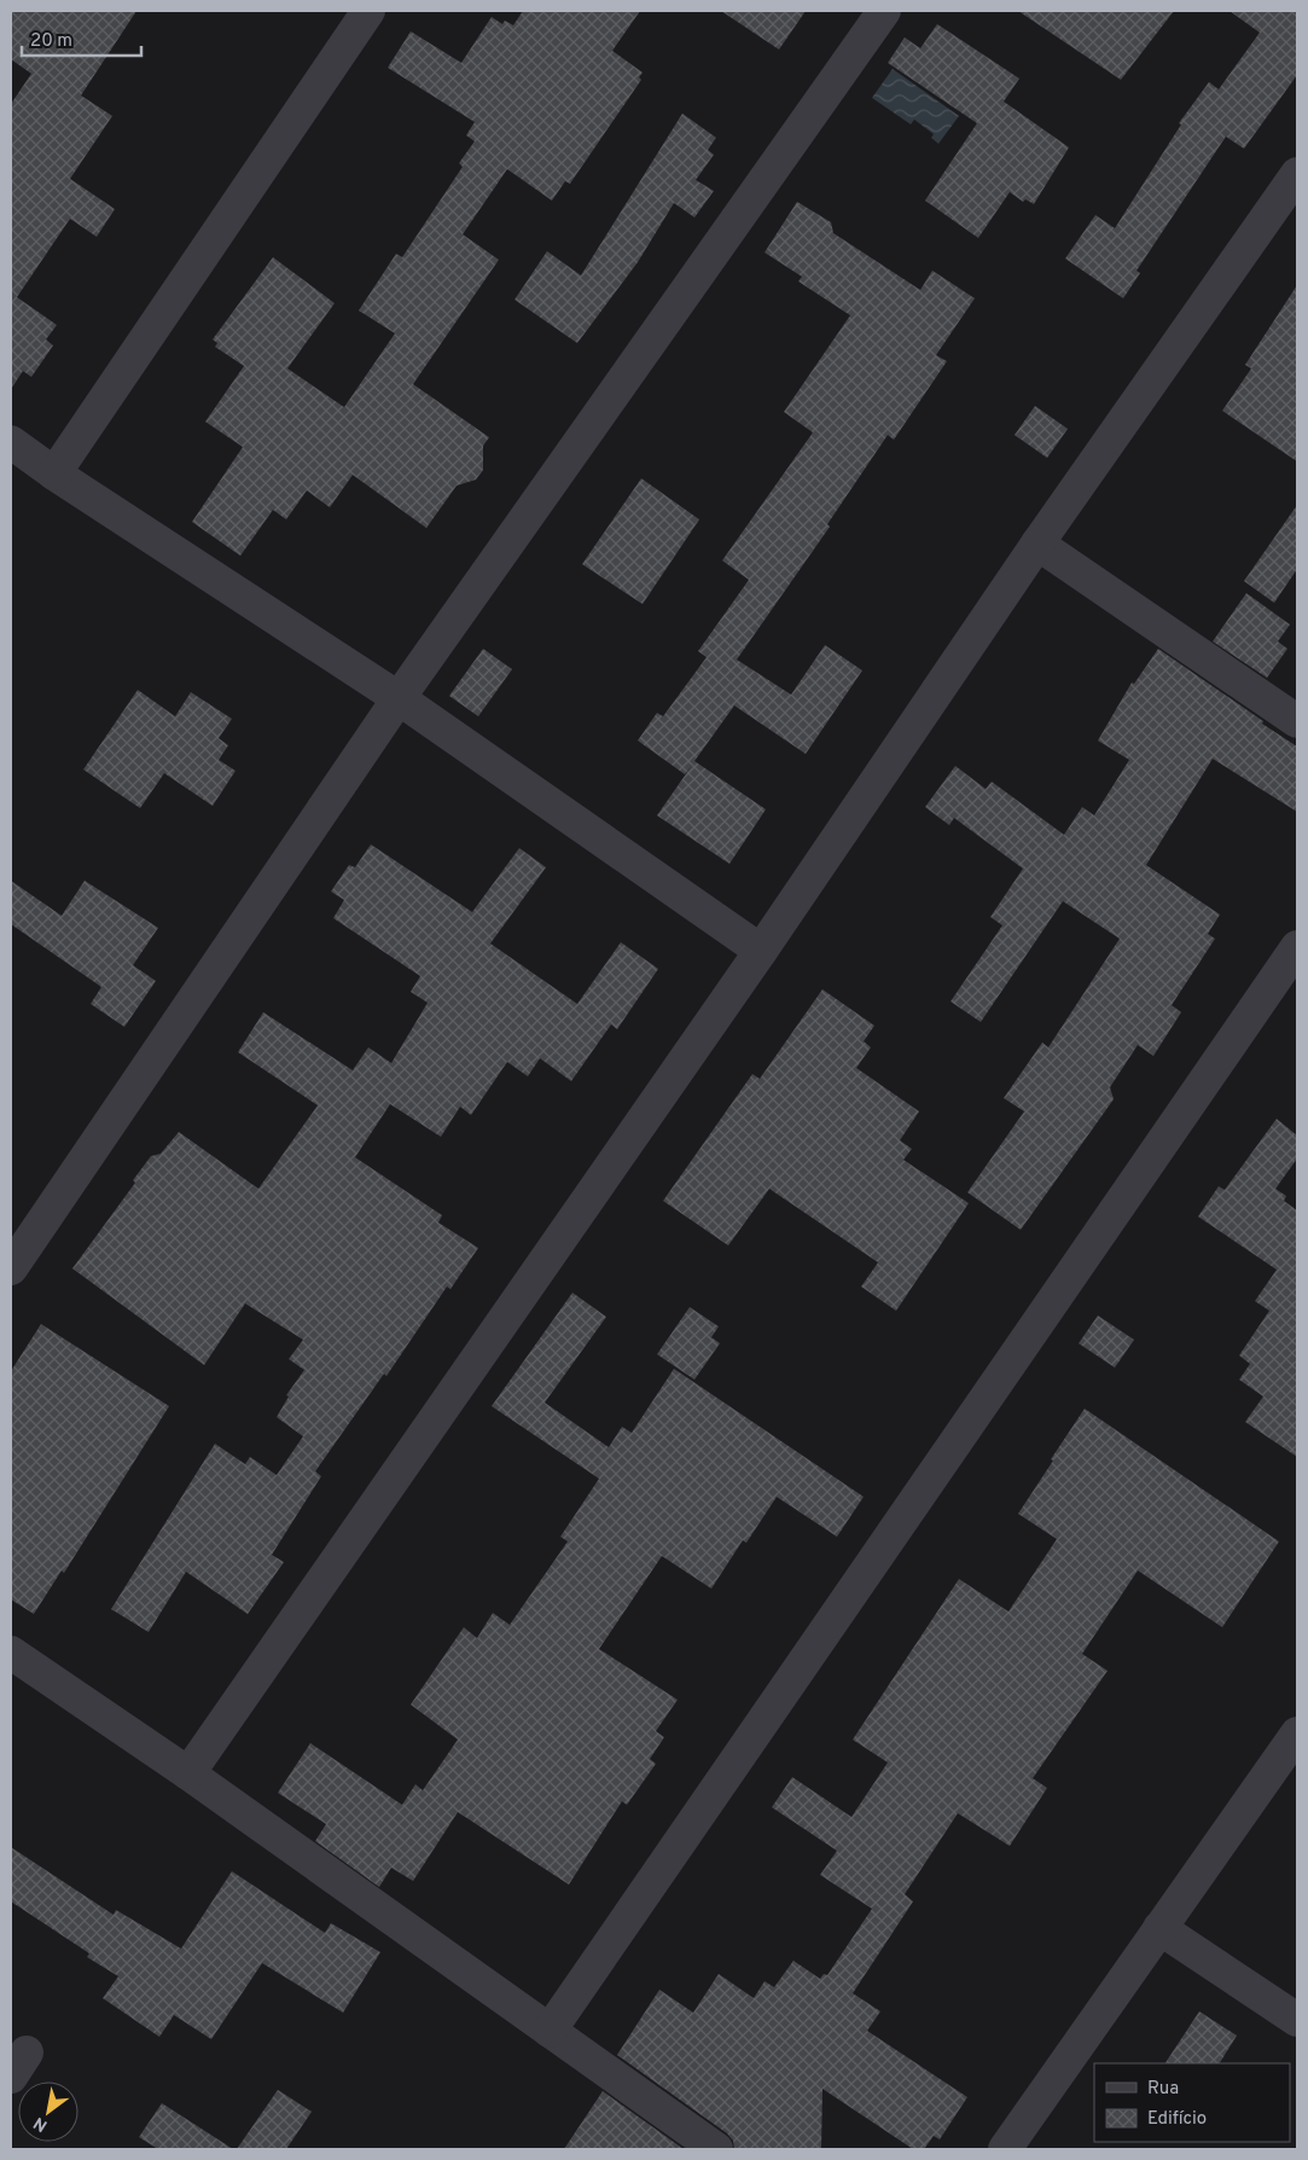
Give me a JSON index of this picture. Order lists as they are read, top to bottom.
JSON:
{
  "legend": ["Rua", "Edifício"],
  "scale_bar": "20 m",
  "north": "bottom left"
}
